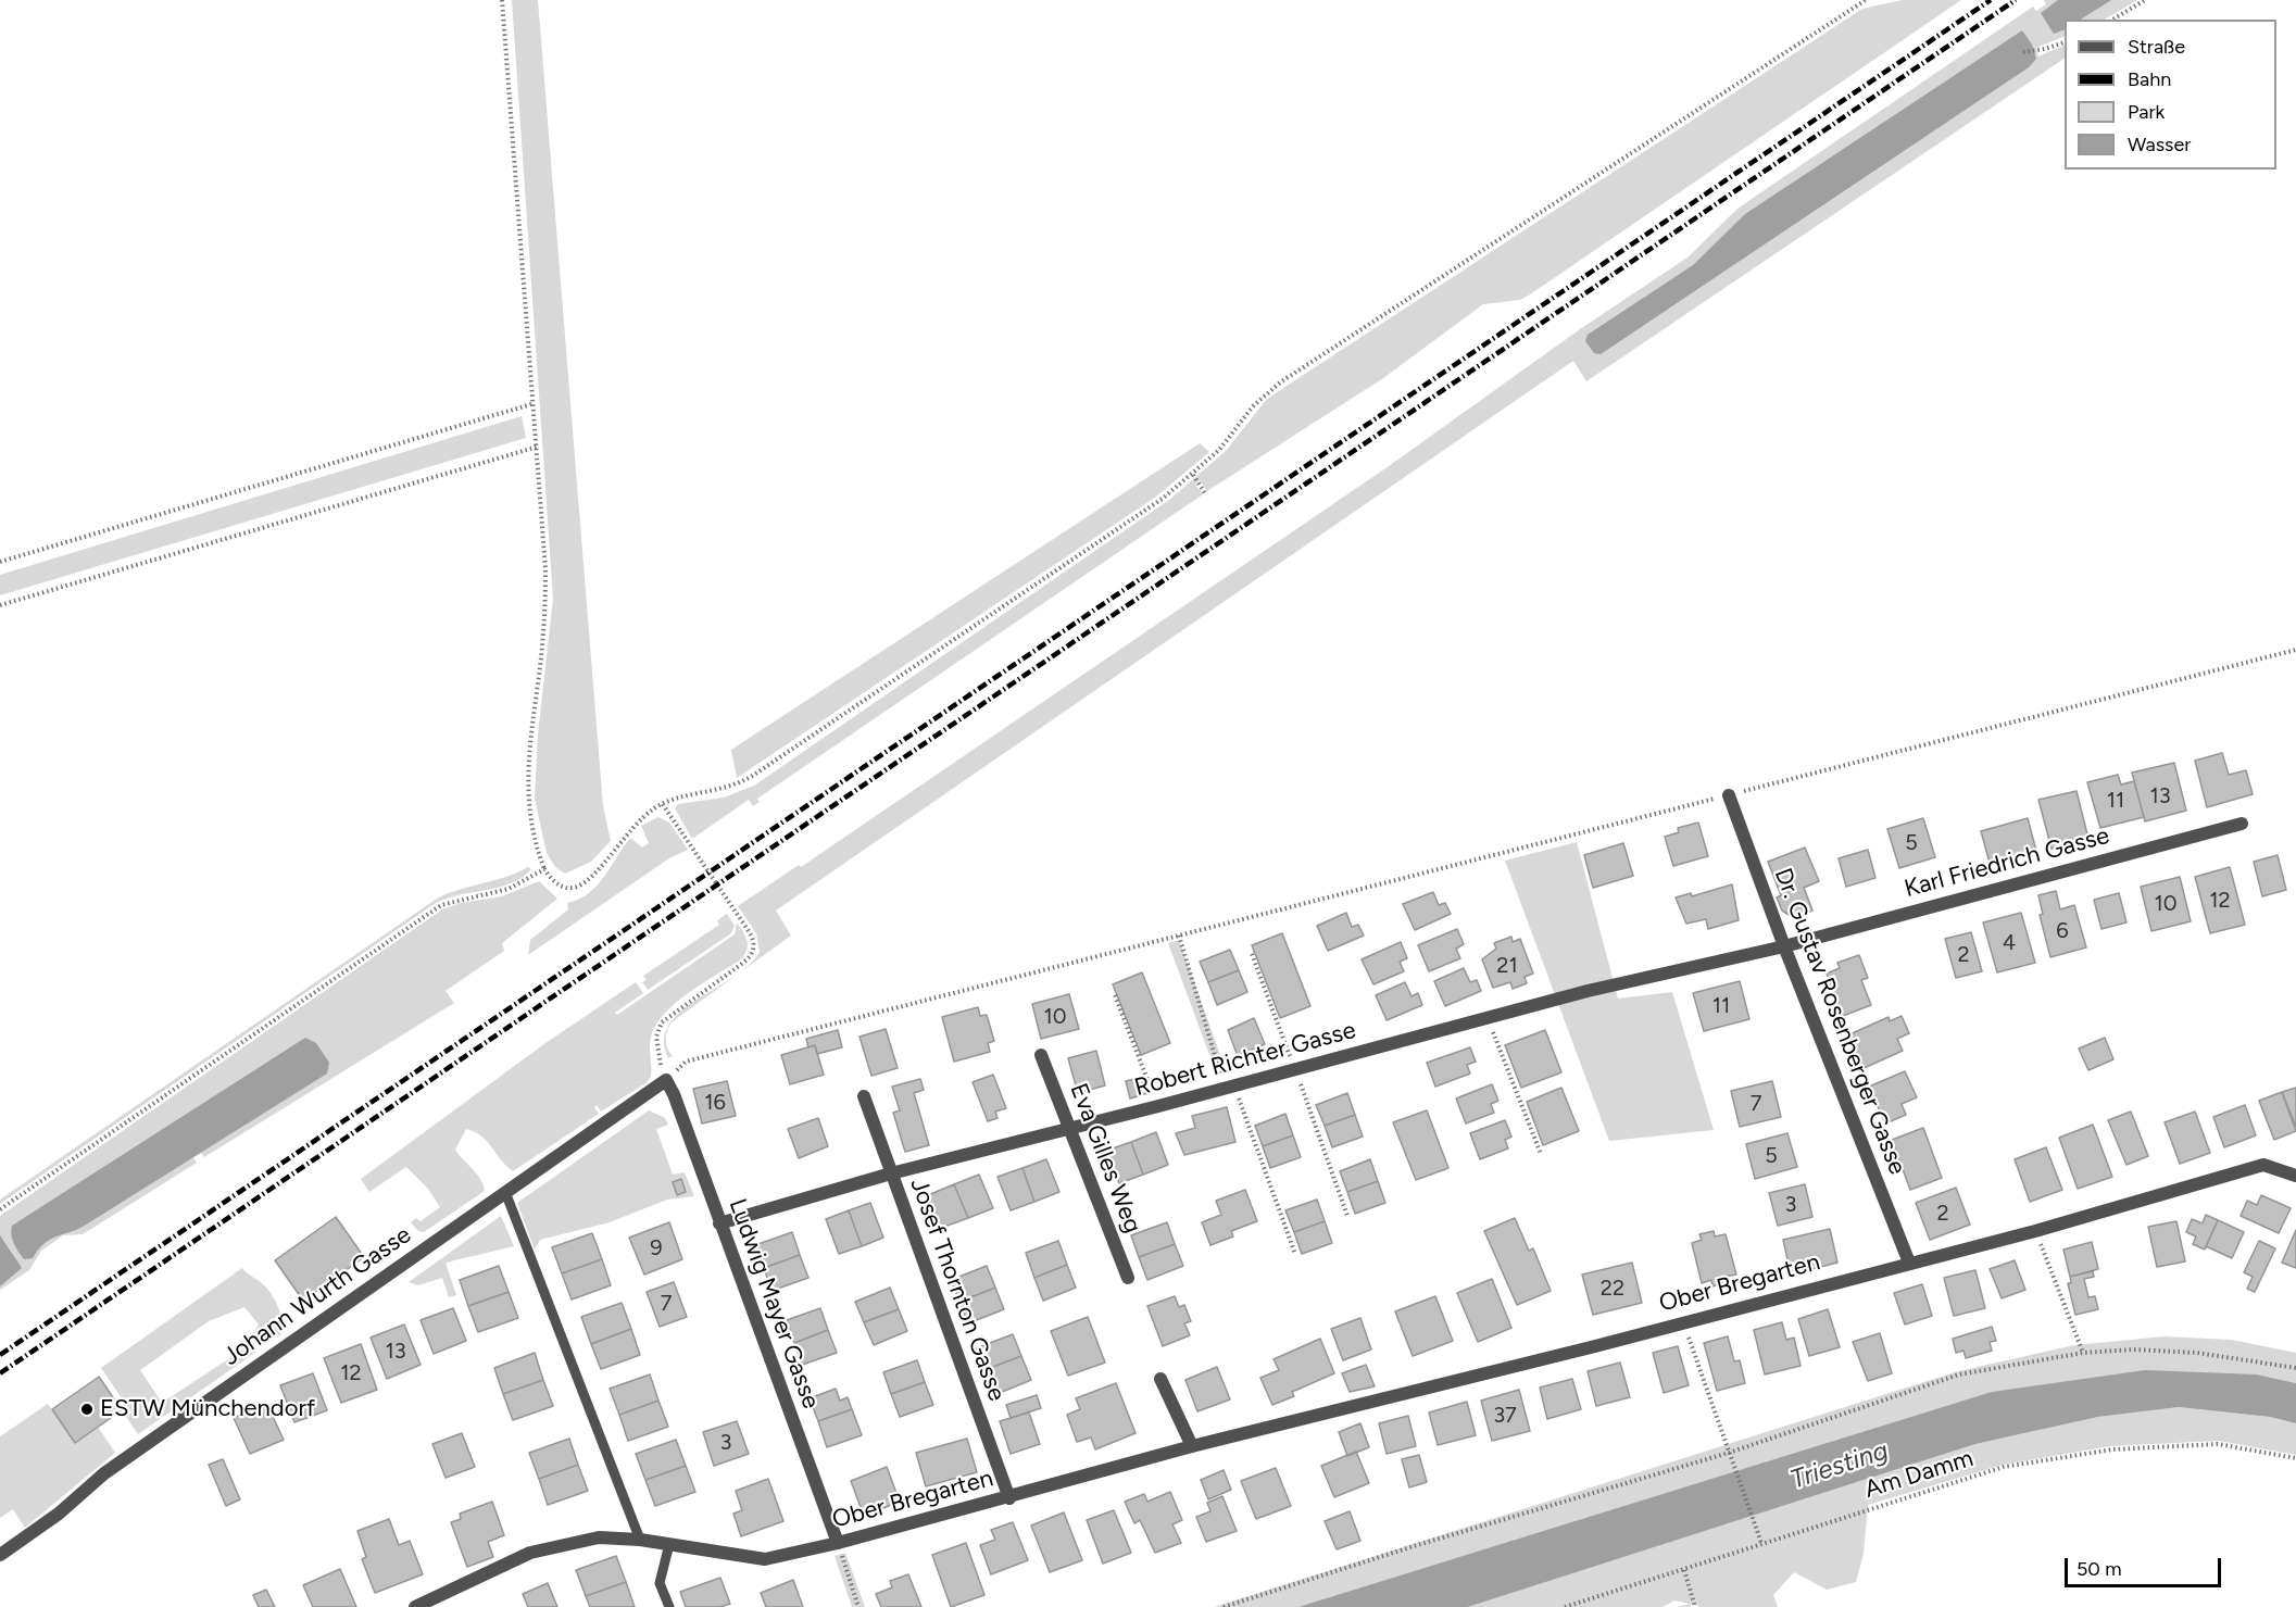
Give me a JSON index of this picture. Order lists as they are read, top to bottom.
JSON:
{
  "streets": {
    "street": [
      "Karl Friedrich Gasse",
      "Dr. Gustav Rosenberger Gasse",
      "Robert Richter Gasse",
      "Eva Gilles Weg",
      "Ober Bregarten",
      "Josef Thornton Gasse",
      "Johann Wurth Gasse",
      "Ludwig Mayer Gasse"
    ],
    "path": ["Am Damm"]
  },
  "crossings": [
    ["Karl Friedrich Gasse", "Dr. Gustav Rosenberger Gasse"],
    ["Karl Friedrich Gasse", "Robert Richter Gasse"],
    ["Dr. Gustav Rosenberger Gasse", "Robert Richter Gasse"],
    ["Dr. Gustav Rosenberger Gasse", "Ober Bregarten"],
    ["Robert Richter Gasse", "Eva Gilles Weg"],
    ["Robert Richter Gasse", "Josef Thornton Gasse"],
    ["Robert Richter Gasse", "Ludwig Mayer Gasse"],
    ["Ober Bregarten", "Josef Thornton Gasse"],
    ["Ober Bregarten", "Ludwig Mayer Gasse"],
    ["Johann Wurth Gasse", "Ludwig Mayer Gasse"]
  ],
  "water": ["Triesting"],
  "places": ["ESTW Münchendorf"],
  "house_numbers": [
    "13",
    "11",
    "5",
    "12",
    "10",
    "6",
    "4",
    "2",
    "21",
    "11",
    "10",
    "16",
    "7",
    "5",
    "3",
    "2",
    "9",
    "22",
    "7",
    "13",
    "12",
    "37",
    "3"
  ],
  "legend": [
    "Straße",
    "Bahn",
    "Park",
    "Wasser"
  ],
  "scale_bar": "50 m"
}
